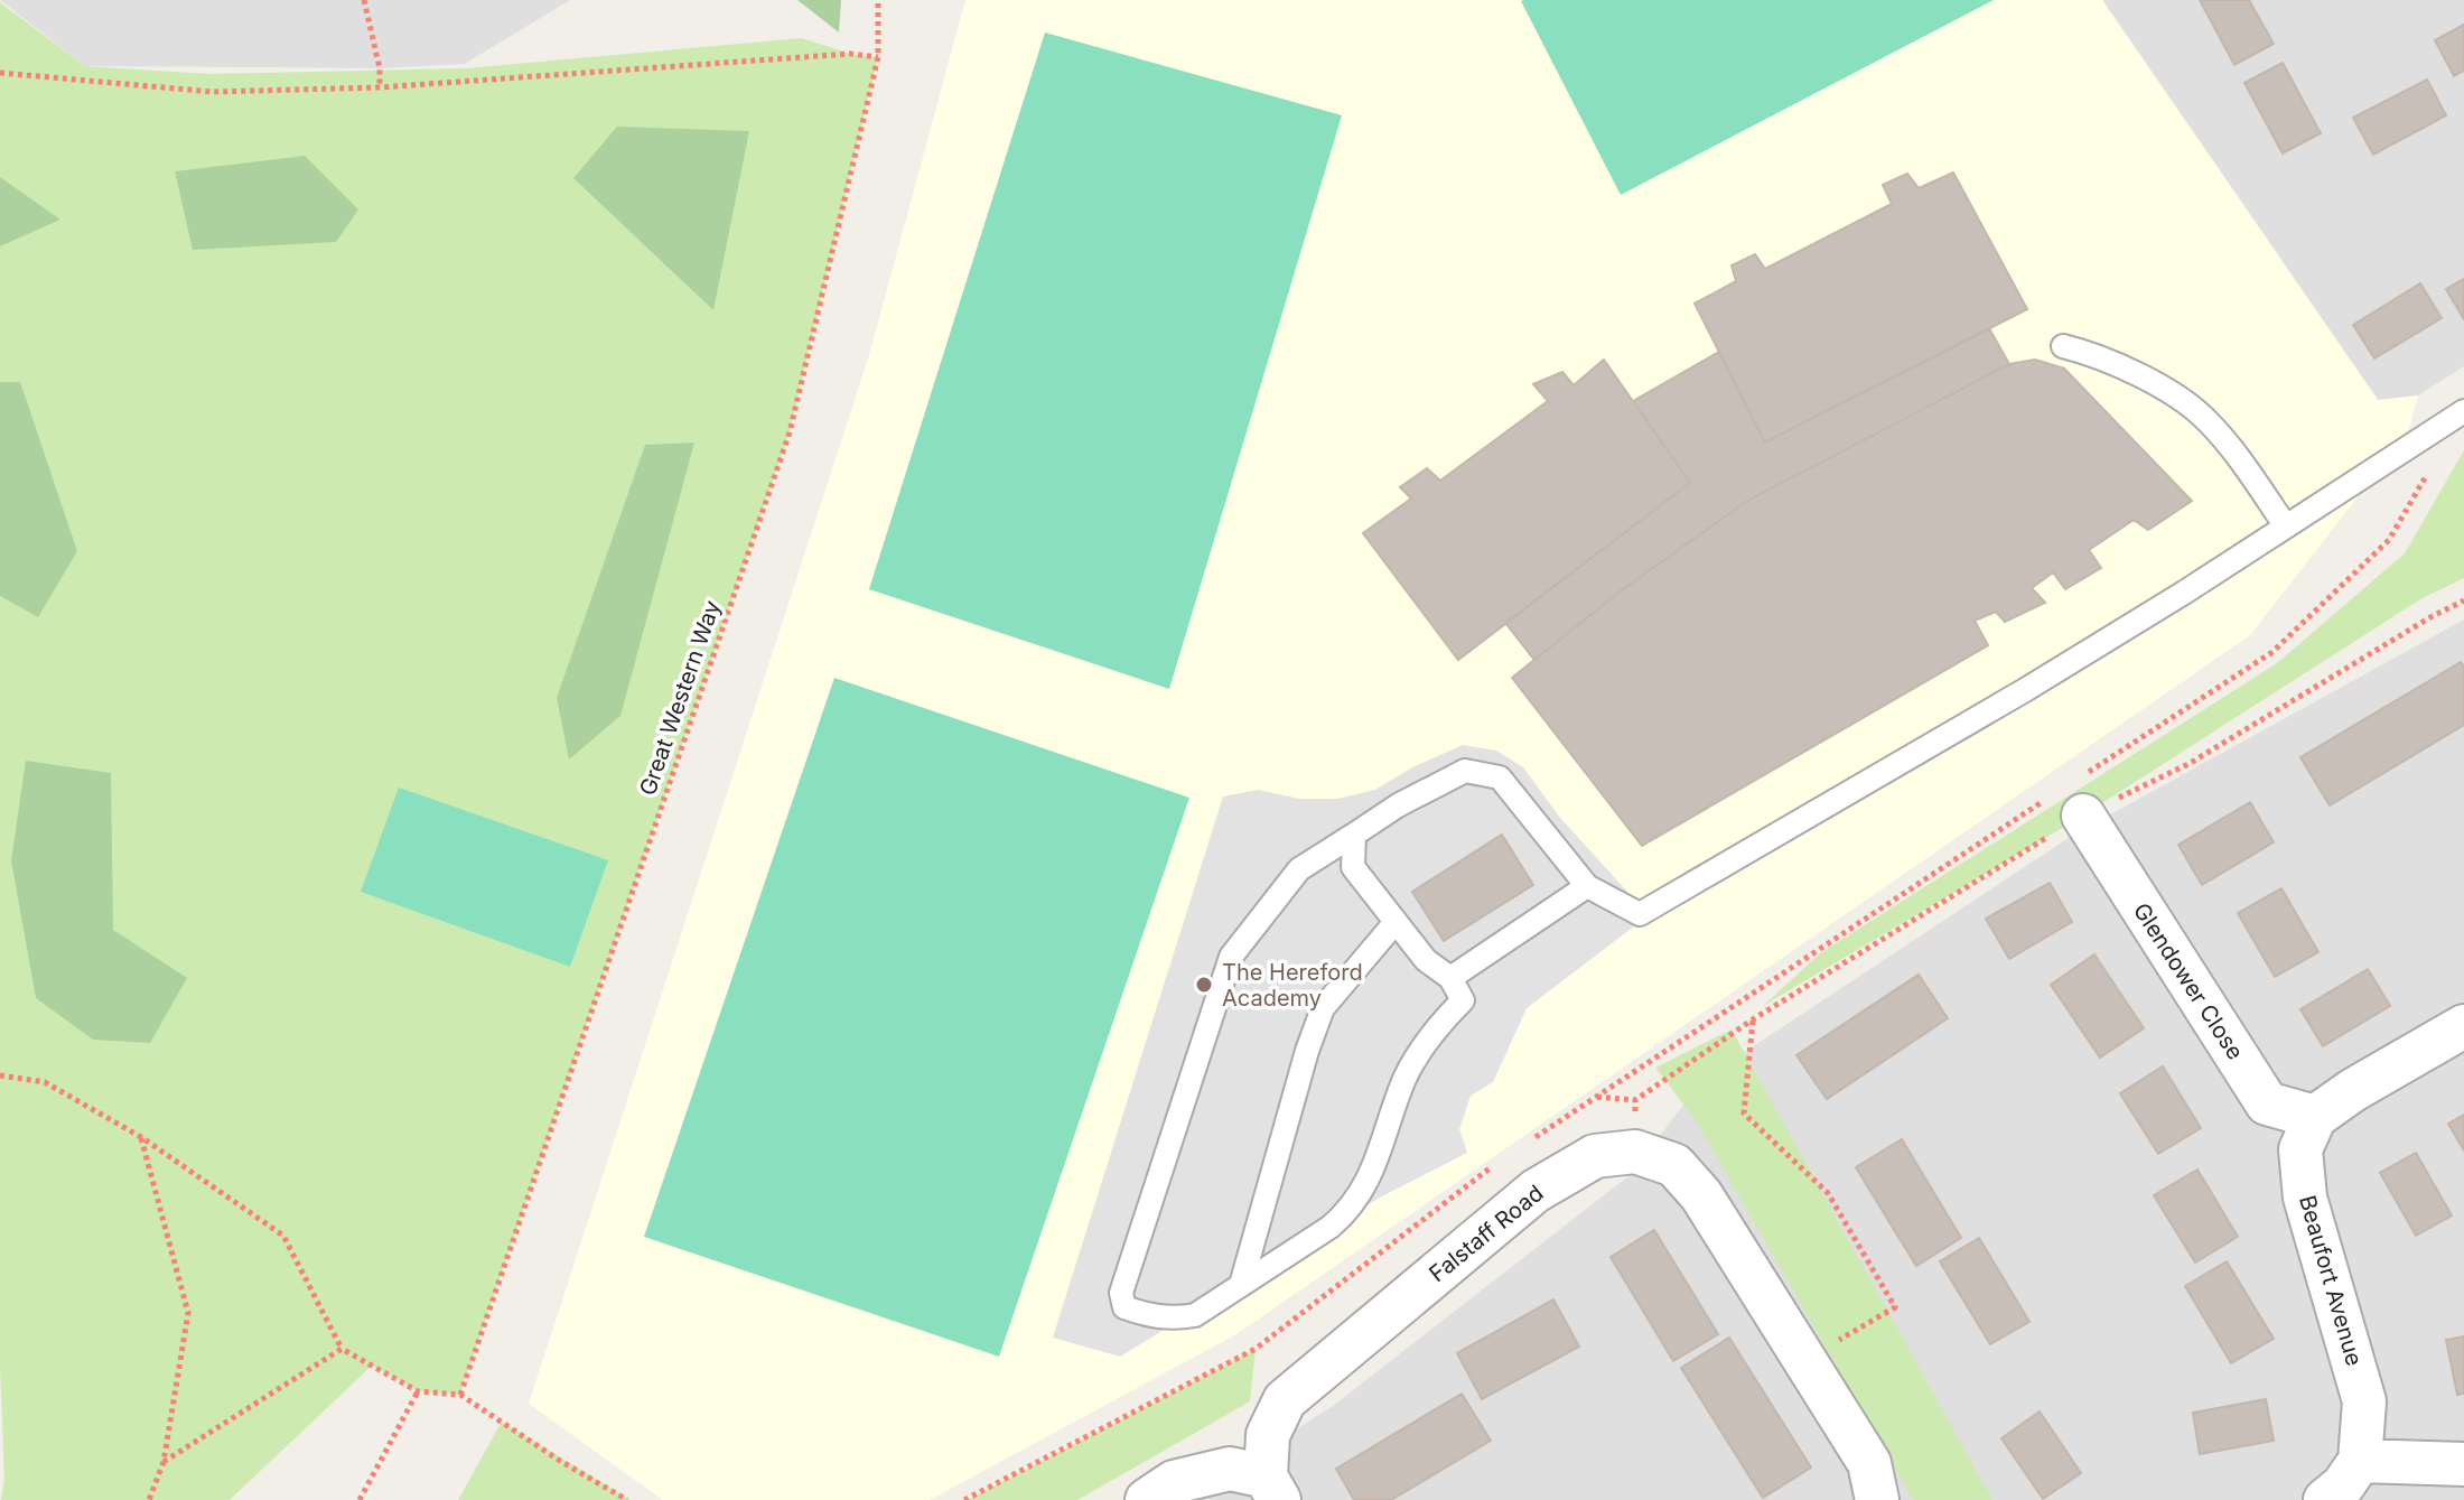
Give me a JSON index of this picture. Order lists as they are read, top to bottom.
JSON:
{
  "streets": {
    "street": ["Glendower Close", "Falstaff Road", "Beaufort Avenue"],
    "path": ["Great Western Way"]
  },
  "crossings": [
    ["Glendower Close", "Beaufort Avenue"]
  ],
  "places": ["The Hereford Academy"]
}
